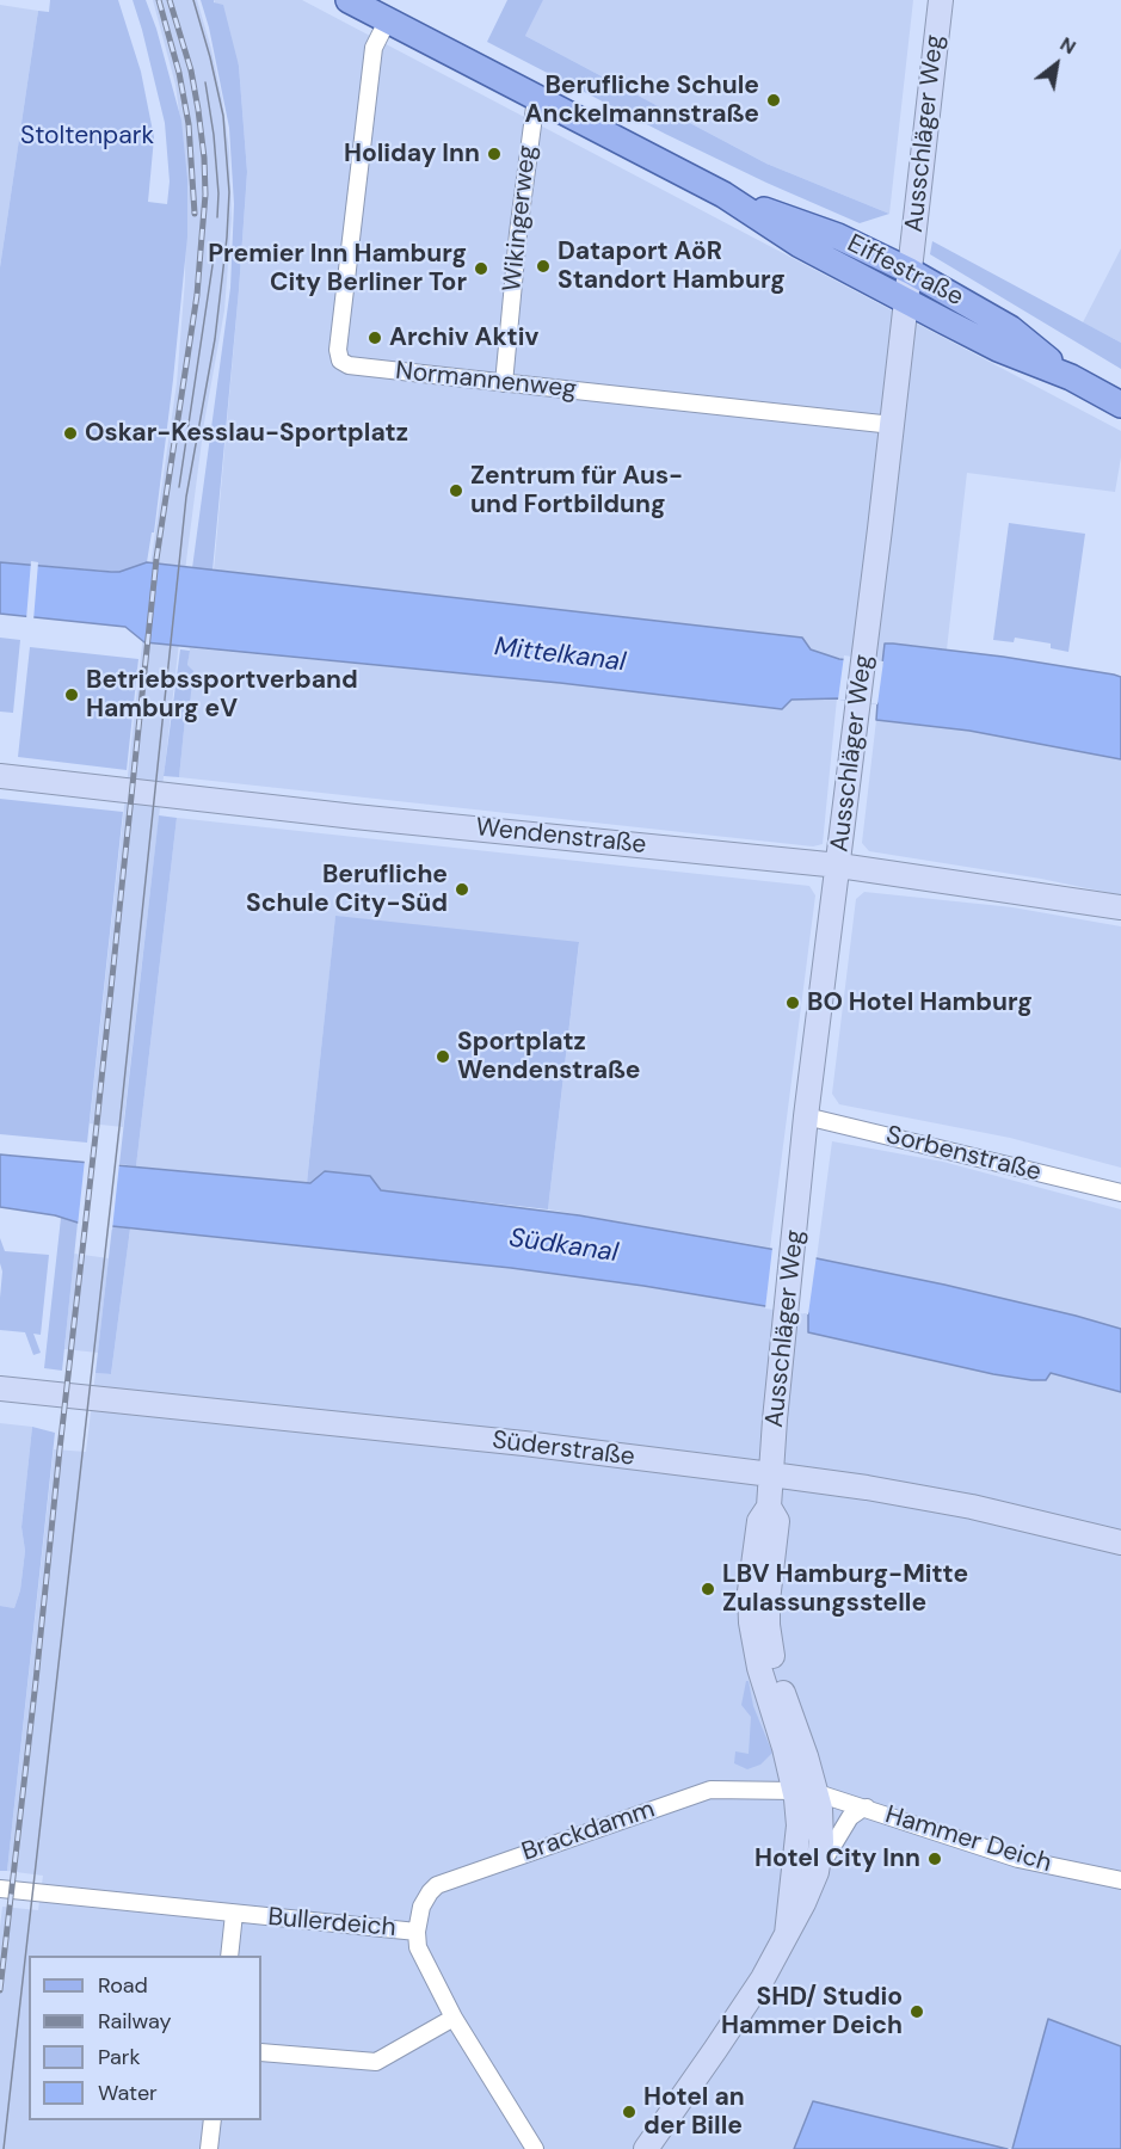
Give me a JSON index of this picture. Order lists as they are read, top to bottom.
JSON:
{
  "streets": {
    "main road": ["Eiffestraße"],
    "street": [
      "Ausschläger Weg",
      "Wikingerweg",
      "Normannenweg",
      "Wendenstraße",
      "Sorbenstraße",
      "Süderstraße",
      "Brackdamm",
      "Hammer Deich",
      "Bullerdeich"
    ]
  },
  "crossings": [
    ["Ausschläger Weg", "Eiffestraße"],
    ["Ausschläger Weg", "Normannenweg"],
    ["Ausschläger Weg", "Wendenstraße"],
    ["Ausschläger Weg", "Sorbenstraße"],
    ["Ausschläger Weg", "Süderstraße"],
    ["Ausschläger Weg", "Brackdamm"],
    ["Ausschläger Weg", "Hammer Deich"],
    ["Wikingerweg", "Eiffestraße"],
    ["Wikingerweg", "Normannenweg"],
    ["Eiffestraße", "Normannenweg"],
    ["Brackdamm", "Hammer Deich"],
    ["Brackdamm", "Bullerdeich"]
  ],
  "water": ["Mittelkanal", "Südkanal"],
  "parks": ["Stoltenpark"],
  "places": [
    "Berufliche Schule Anckelmannstraße",
    "Holiday Inn",
    "Dataport AöR Standort Hamburg",
    "Premier Inn Hamburg City Berliner Tor",
    "Archiv Aktiv",
    "Oskar-Kesslau-Sportplatz",
    "Zentrum für Aus- und Fortbildung",
    "Betriebssportverband Hamburg eV",
    "Berufliche Schule City-Süd",
    "BO Hotel Hamburg",
    "Sportplatz Wendenstraße",
    "LBV Hamburg-Mitte Zulassungsstelle",
    "Hotel City Inn",
    "SHD/ Studio Hammer Deich",
    "Hotel an der Bille"
  ],
  "legend": [
    "Road",
    "Railway",
    "Park",
    "Water"
  ],
  "north": "top right"
}
